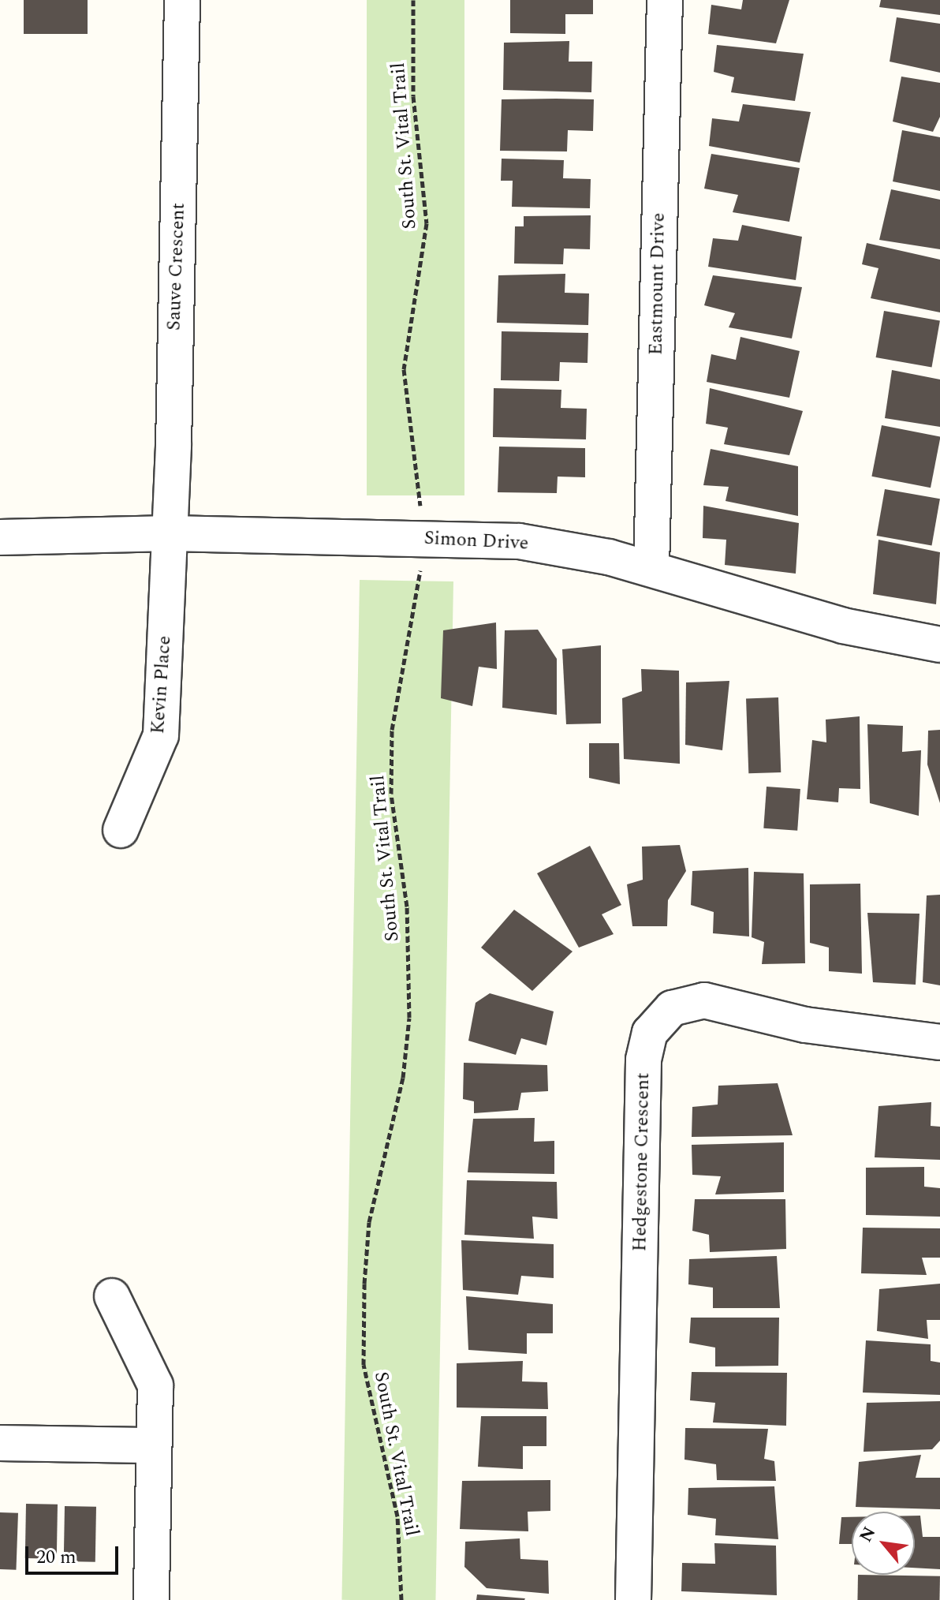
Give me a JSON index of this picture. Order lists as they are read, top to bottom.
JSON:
{
  "streets": {
    "street": [
      "Sauve Crescent",
      "Eastmount Drive",
      "Simon Drive",
      "Kevin Place",
      "Hedgestone Crescent"
    ],
    "path": ["South St. Vital Trail"]
  },
  "crossings": [
    ["South St. Vital Trail", "Simon Drive"],
    ["Sauve Crescent", "Simon Drive"],
    ["Sauve Crescent", "Kevin Place"],
    ["Eastmount Drive", "Simon Drive"],
    ["Simon Drive", "Kevin Place"]
  ],
  "scale_bar": "20 m",
  "north": "top left"
}
